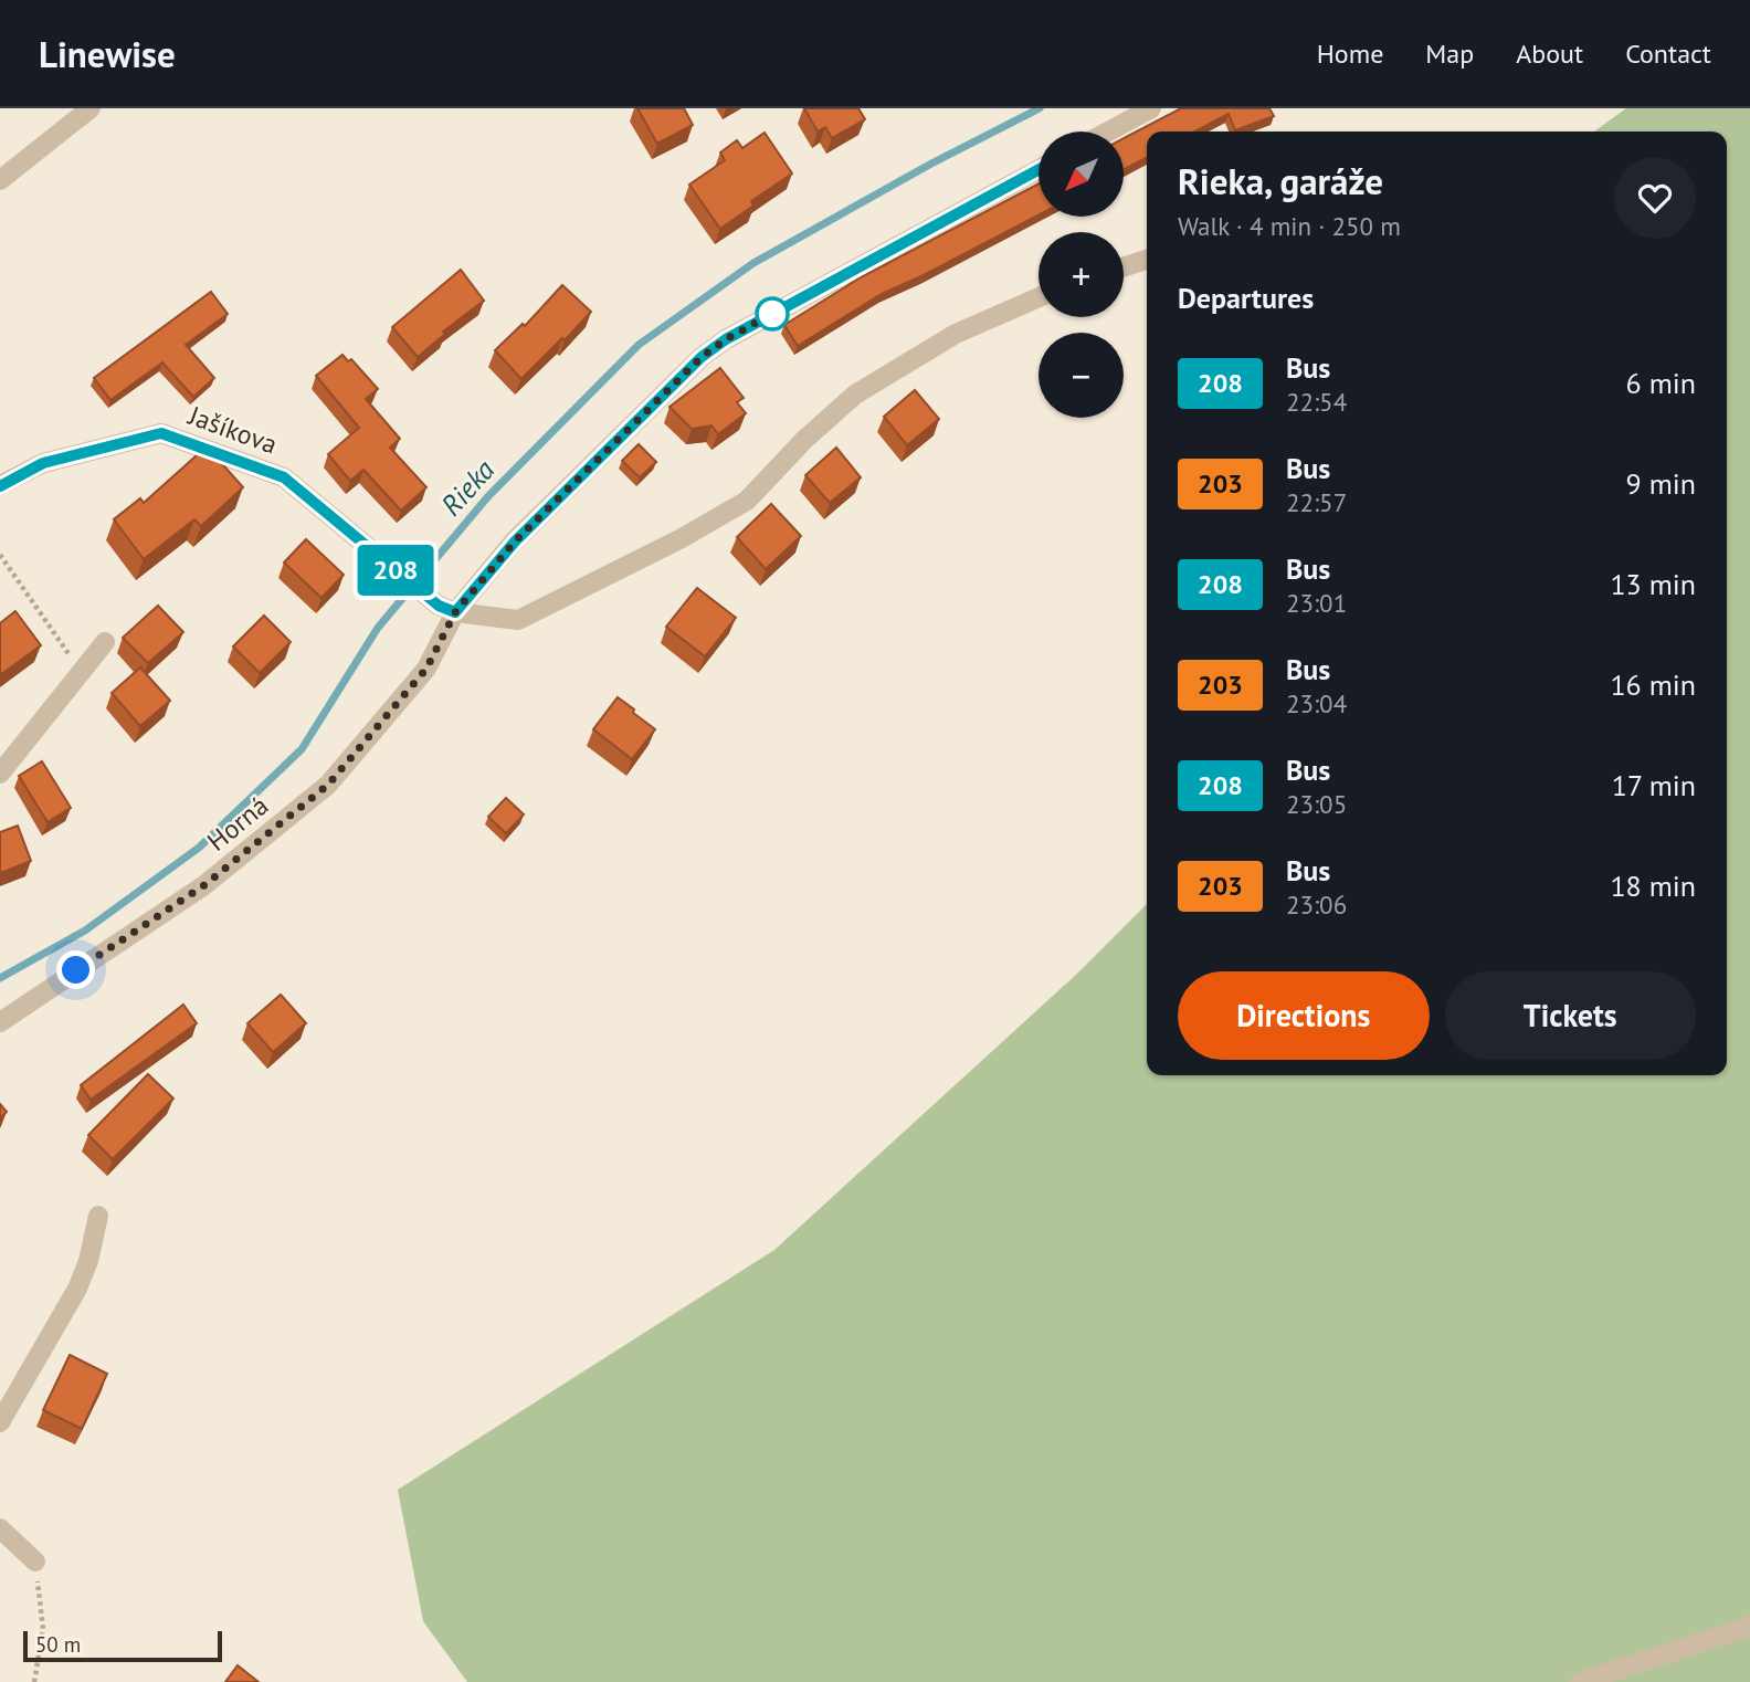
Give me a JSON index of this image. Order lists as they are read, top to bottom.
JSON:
{
  "streets": {
    "street": ["Jašíkova", "Horná"]
  },
  "crossings": [
    ["Jašíkova", "Horná"]
  ],
  "water": ["Rieka"],
  "lines": ["bus line 208"],
  "scale_bar": "50 m",
  "north": "bottom left",
  "page": {
    "header": "Linewise",
    "nav": [
      "Home",
      "Map",
      "About",
      "Contact"
    ],
    "on_map": "208",
    "map_buttons": ["+", "−"],
    "heading": [
      ["Rieka, garáže", "Walk · 4 min · 250 m"],
      "Departures"
    ],
    "list": [
      {
        "mark": "208",
        "name": "Bus",
        "note": "22:54",
        "value": "6 min"
      },
      {
        "mark": "203",
        "name": "Bus",
        "note": "22:57",
        "value": "9 min"
      },
      {
        "mark": "208",
        "name": "Bus",
        "note": "23:01",
        "value": "13 min"
      },
      {
        "mark": "203",
        "name": "Bus",
        "note": "23:04",
        "value": "16 min"
      },
      {
        "mark": "208",
        "name": "Bus",
        "note": "23:05",
        "value": "17 min"
      },
      {
        "mark": "203",
        "name": "Bus",
        "note": "23:06",
        "value": "18 min"
      }
    ],
    "buttons": ["Directions", "Tickets"],
    "scale": "50 m"
  }
}
